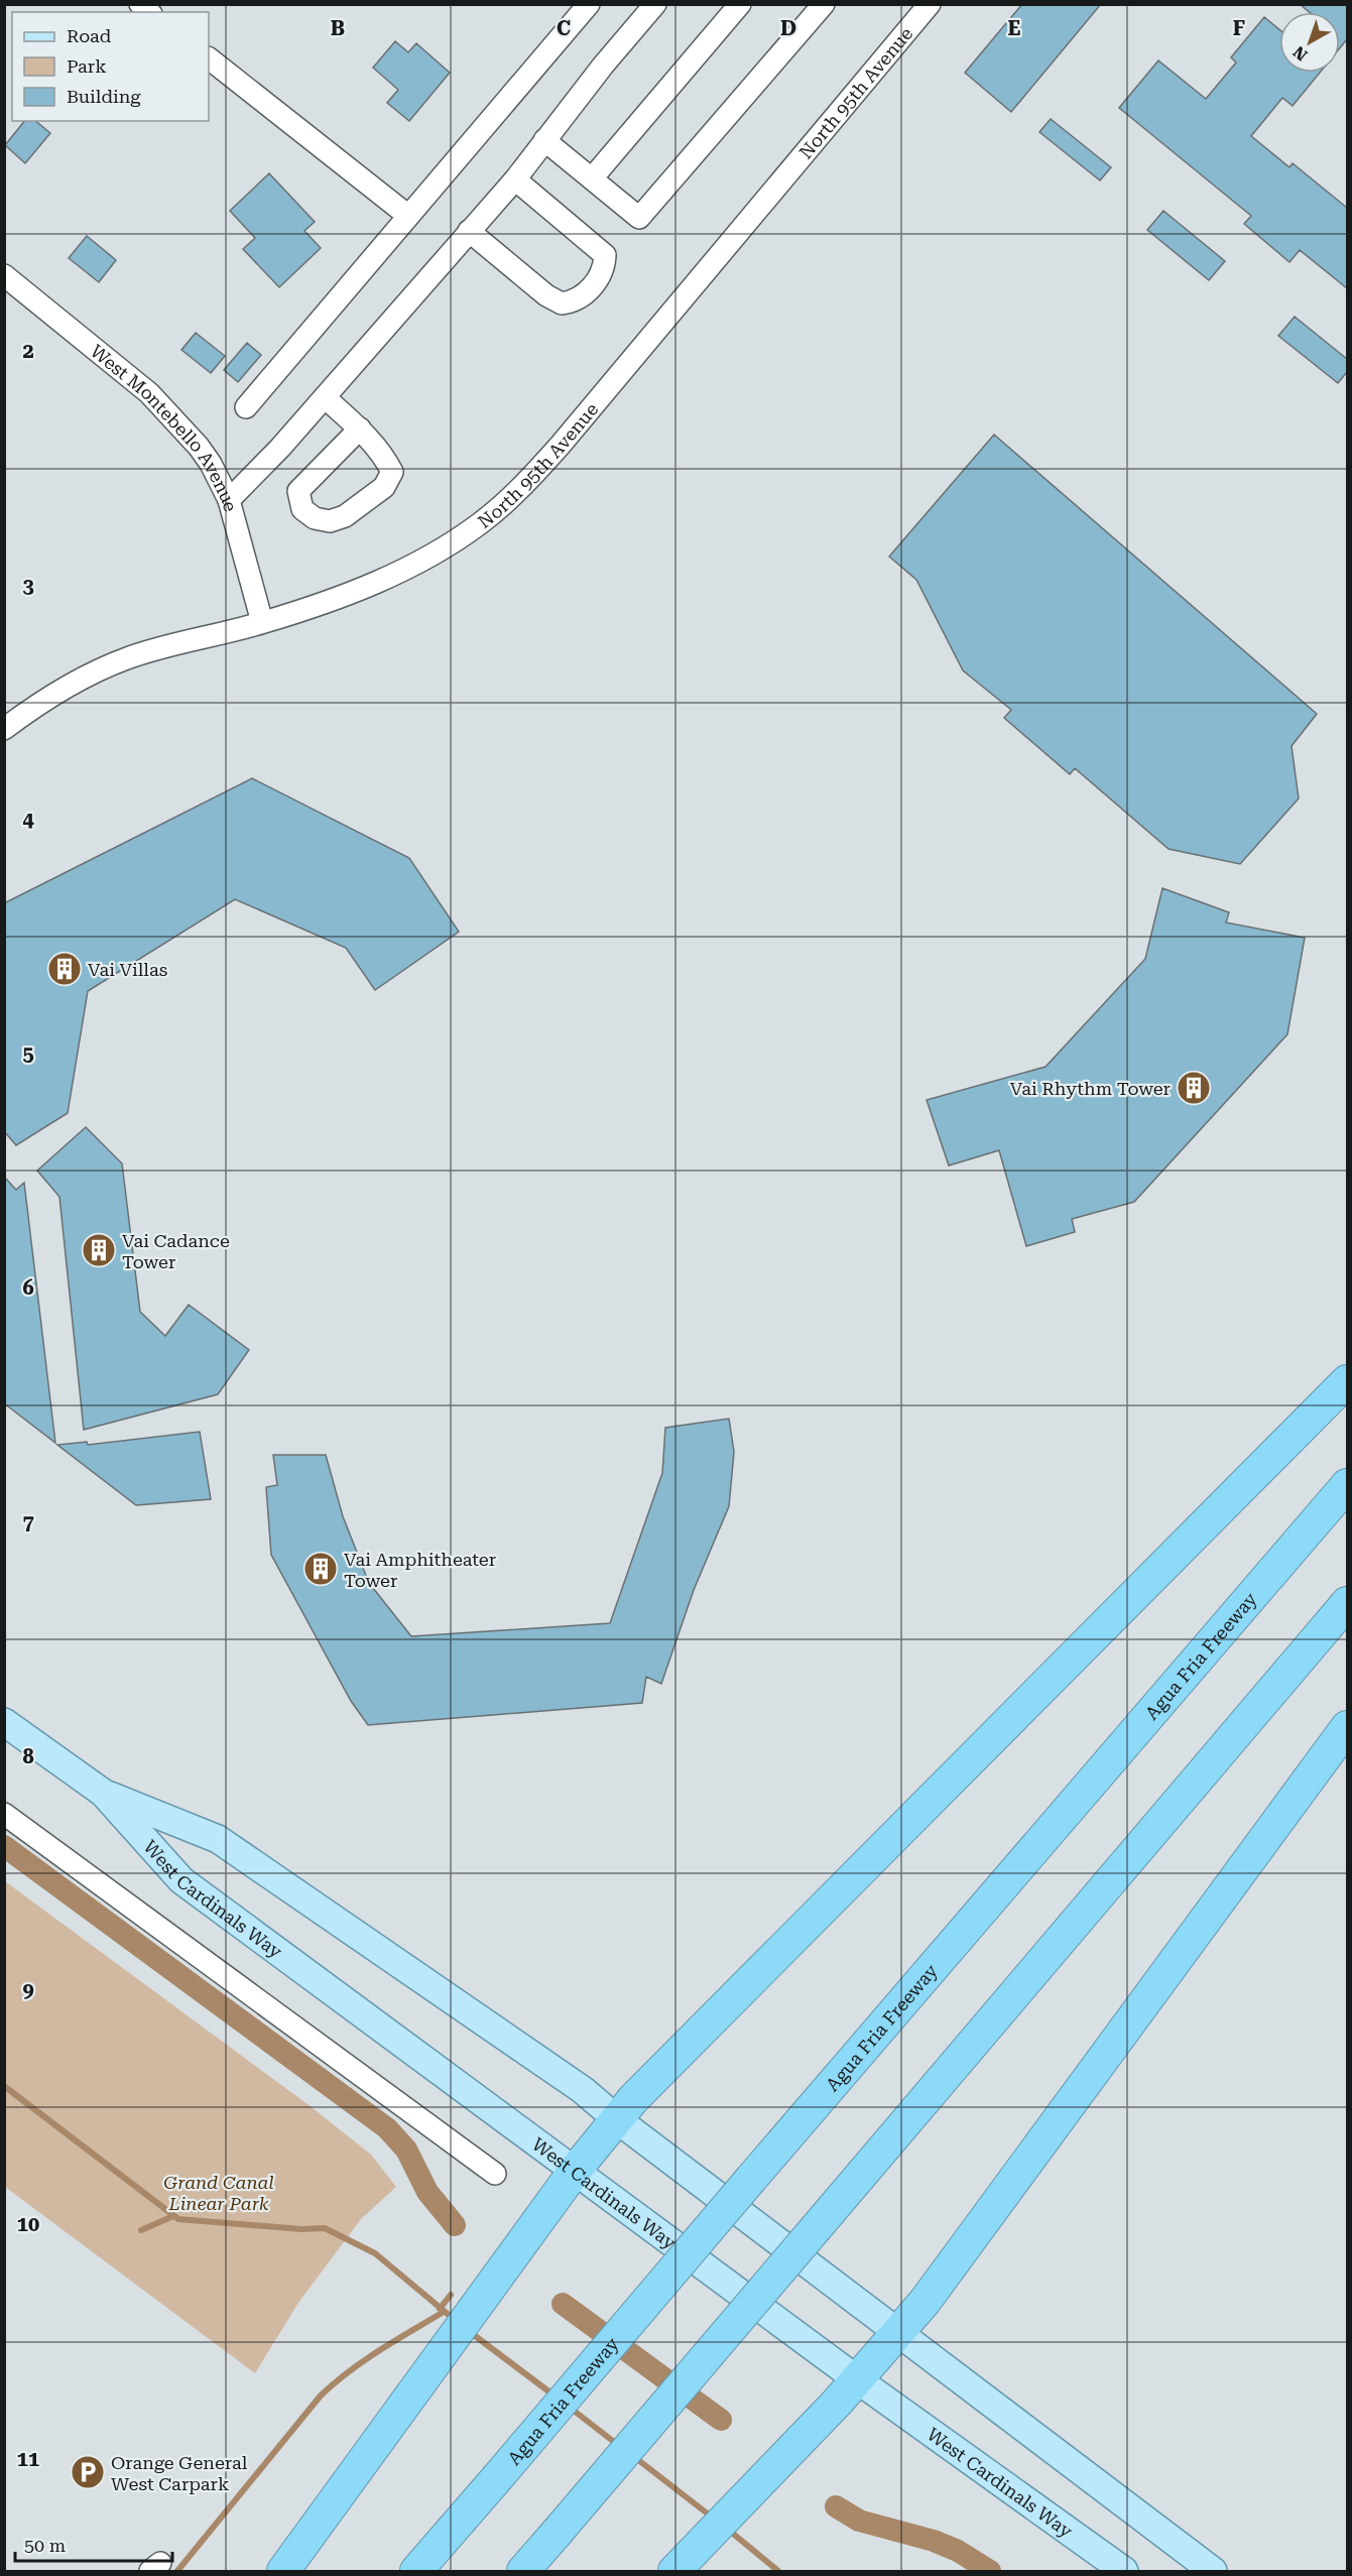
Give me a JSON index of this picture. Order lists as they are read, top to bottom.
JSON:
{
  "streets": {
    "highway": ["Agua Fria Freeway"],
    "main road": ["West Cardinals Way"],
    "street": ["North 95th Avenue", "West Montebello Avenue"]
  },
  "crossings": [
    ["North 95th Avenue", "West Montebello Avenue"]
  ],
  "parks": ["Grand Canal Linear Park"],
  "places": {
    "building": [
      "Vai Villas",
      "Vai Rhythm Tower",
      "Vai Cadance Tower",
      "Vai Amphitheater Tower"
    ],
    "parking": ["Orange General West Carpark"]
  },
  "legend": ["Road", "Park", "Building"],
  "scale_bar": "50 m",
  "north": "bottom left",
  "grid": {
    "columns": [
      "B",
      "C",
      "D",
      "E",
      "F"
    ],
    "rows": [
      "2",
      "3",
      "4",
      "5",
      "6",
      "7",
      "8",
      "9",
      "10",
      "11"
    ]
  }
}
